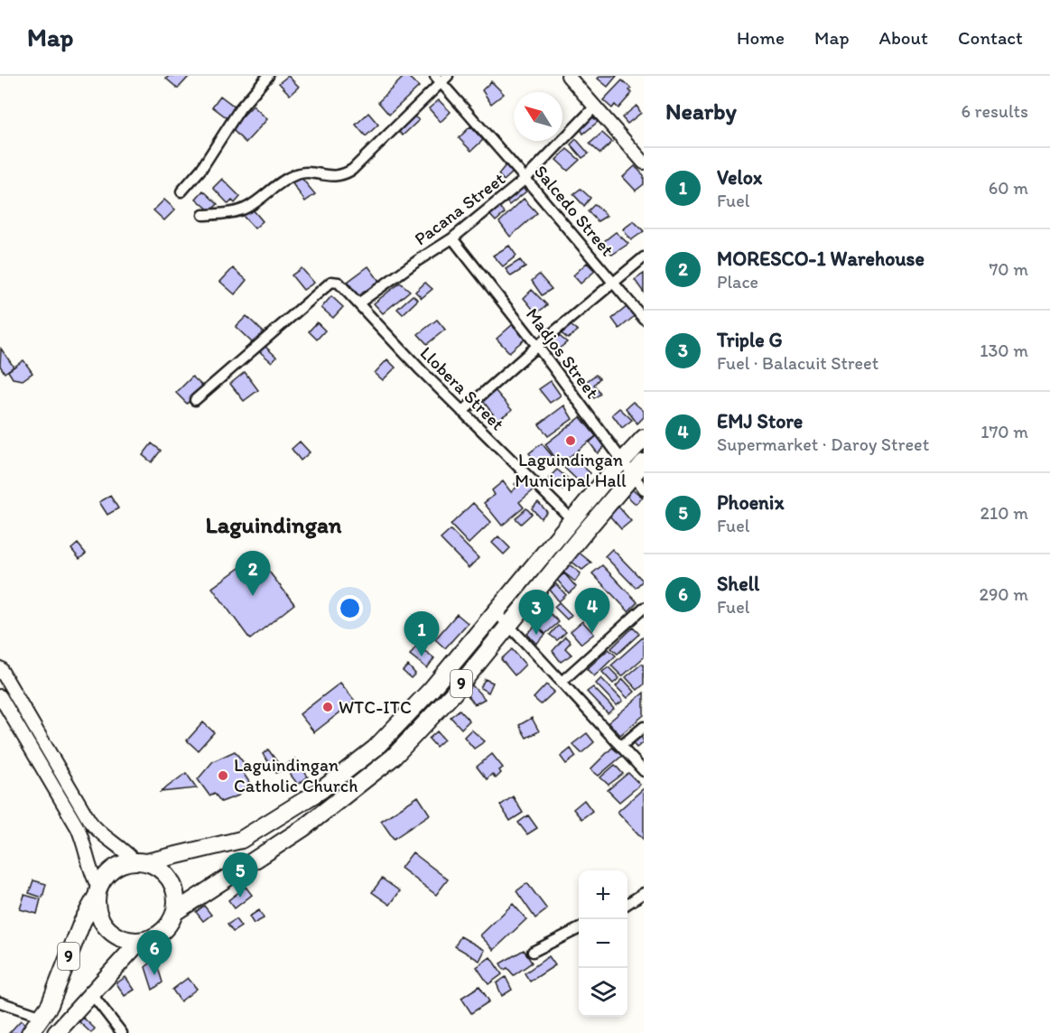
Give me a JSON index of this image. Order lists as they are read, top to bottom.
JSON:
{
  "streets": {
    "highway": ["9"],
    "street": [
      "Pacana Street",
      "Salcedo Street",
      "Madjos Street",
      "Llobera Street"
    ]
  },
  "crossings": [
    ["Pacana Street", "Salcedo Street"],
    ["Pacana Street", "Madjos Street"],
    ["Pacana Street", "Llobera Street"],
    ["Madjos Street", "9"],
    ["Llobera Street", "9"]
  ],
  "districts": ["Laguindingan"],
  "places": ["Laguindingan Municipal Hall", "WTC-ITC", "Laguindingan Catholic Church"],
  "north": "top left",
  "page": {
    "header": "Map",
    "nav": [
      "Home",
      "Map",
      "About",
      "Contact"
    ],
    "heading": ["Nearby", "6 results"],
    "list": [
      {
        "mark": "1",
        "name": "Velox",
        "note": "Fuel",
        "value": "60 m"
      },
      {
        "mark": "2",
        "name": "MORESCO-1 Warehouse",
        "note": "Place",
        "value": "70 m"
      },
      {
        "mark": "3",
        "name": "Triple G",
        "note": "Fuel · Balacuit Street",
        "value": "130 m"
      },
      {
        "mark": "4",
        "name": "EMJ Store",
        "note": "Supermarket · Daroy Street",
        "value": "170 m"
      },
      {
        "mark": "5",
        "name": "Phoenix",
        "note": "Fuel",
        "value": "210 m"
      },
      {
        "mark": "6",
        "name": "Shell",
        "note": "Fuel",
        "value": "290 m"
      }
    ],
    "pins": [
      "2",
      "4",
      "3",
      "1",
      "5",
      "6"
    ],
    "map_buttons": ["+", "−"]
  }
}
